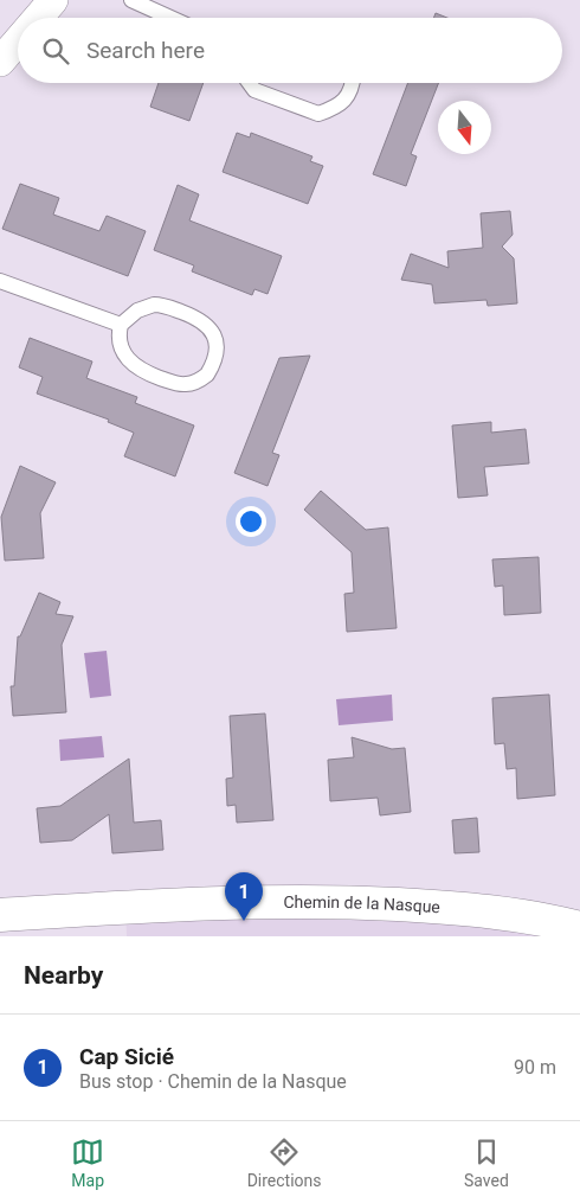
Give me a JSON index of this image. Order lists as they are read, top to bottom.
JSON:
{
  "streets": {
    "street": ["Chemin de la Nasque"]
  },
  "north": "bottom",
  "page": {
    "search": "Search here",
    "pins": "1",
    "heading": "Nearby",
    "list": [
      {
        "mark": "1",
        "name": "Cap Sicié",
        "note": "Bus stop · Chemin de la Nasque",
        "value": "90 m"
      }
    ],
    "nav": ["Map", "Directions", "Saved"]
  }
}
